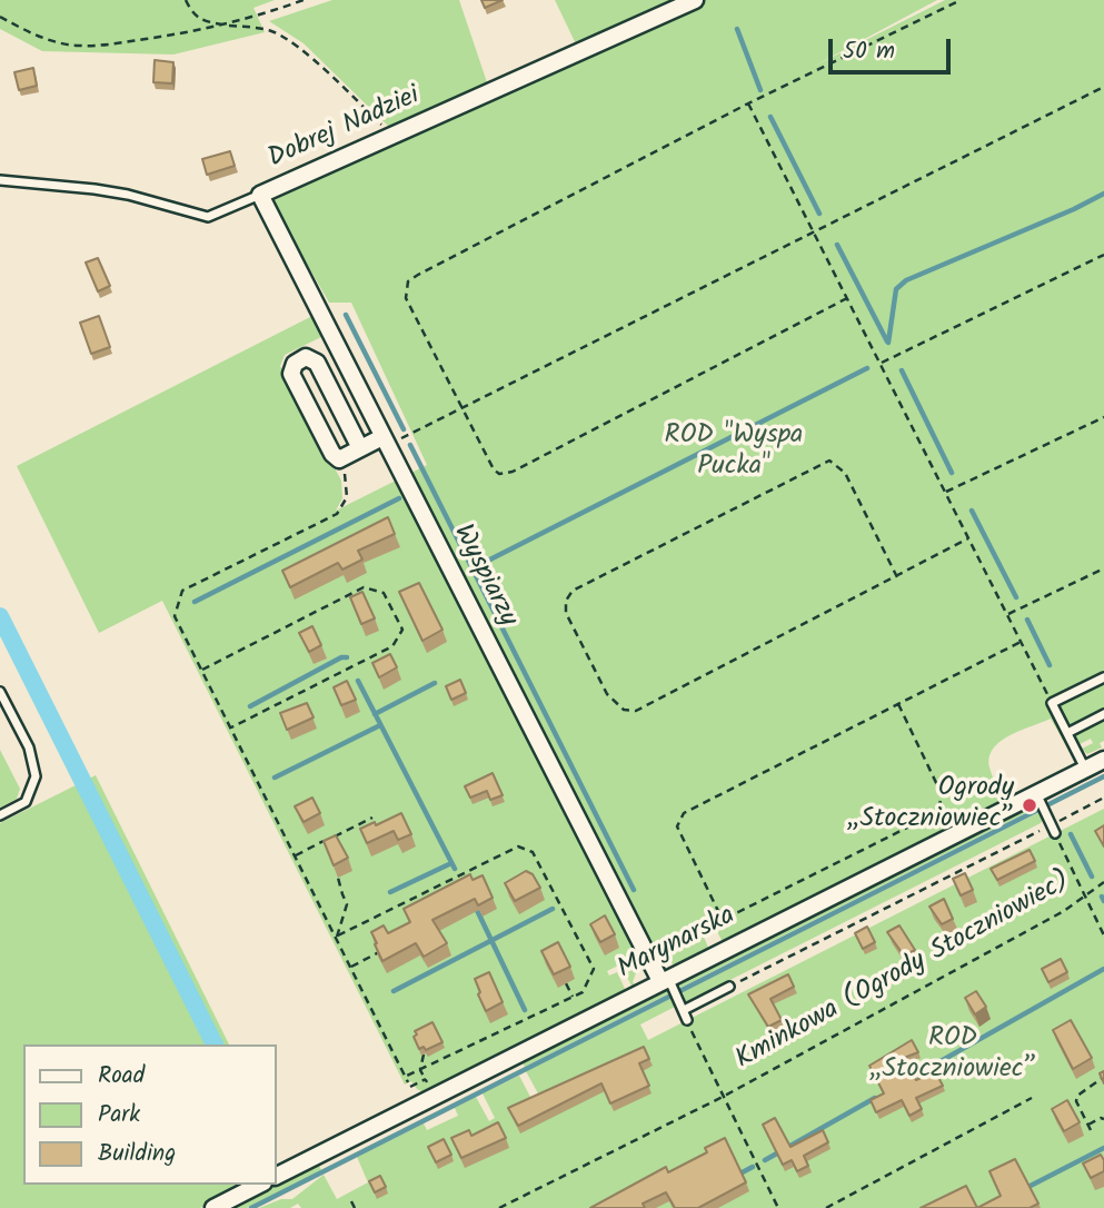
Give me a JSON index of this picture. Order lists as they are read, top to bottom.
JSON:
{
  "streets": {
    "street": ["Dobrej Nadziei", "Wyspiarzy", "Marynarska"],
    "path": ["Kminkowa (Ogrody Stoczniowiec)"]
  },
  "crossings": [
    ["Dobrej Nadziei", "Wyspiarzy"],
    ["Wyspiarzy", "Marynarska"]
  ],
  "parks": ["ROD \"Wyspa Pucka\"", "ROD „Stoczniowiec”"],
  "places": ["Ogrody „Stoczniowiec”"],
  "legend": ["Road", "Park", "Building"],
  "scale_bar": "50 m"
}
